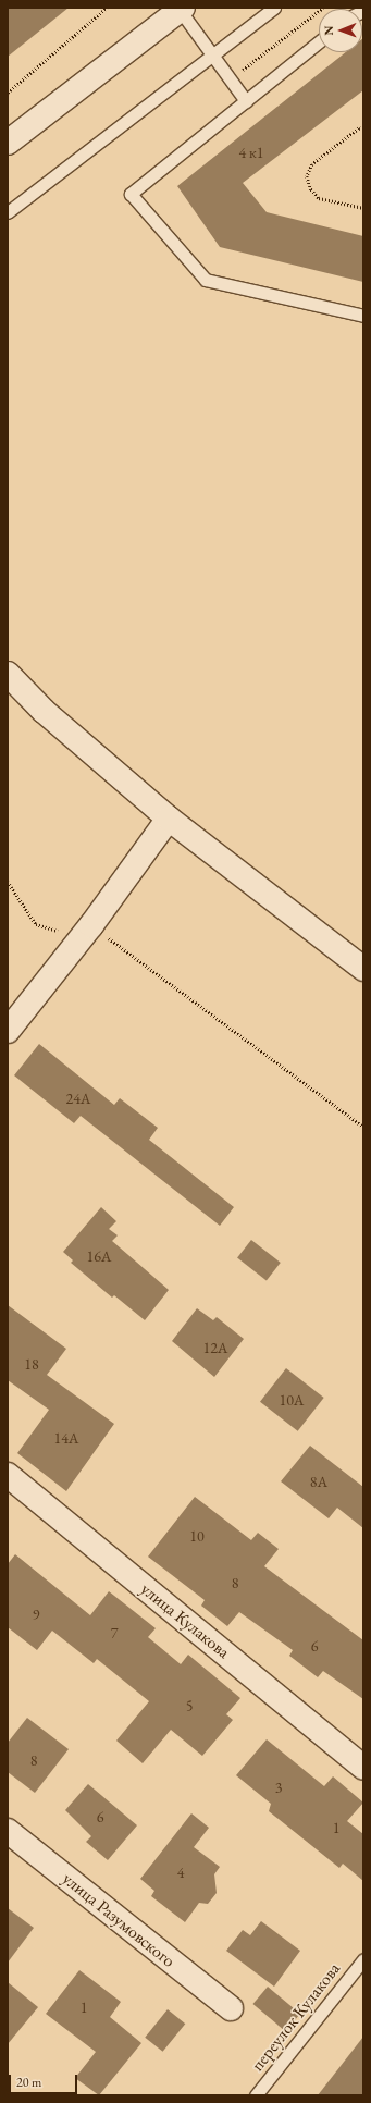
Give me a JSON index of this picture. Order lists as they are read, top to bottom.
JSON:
{
  "streets": {
    "street": ["улица Кулакова", "улица Разумовского"],
    "lane": ["переулок Кулакова"]
  },
  "house_numbers": [
    "4 к1",
    "24А",
    "16А",
    "12А",
    "18",
    "10А",
    "14А",
    "8А",
    "10",
    "8",
    "9",
    "7",
    "6",
    "5",
    "8",
    "3",
    "6",
    "1",
    "4",
    "1"
  ],
  "scale_bar": "20 m",
  "north": "left"
}
